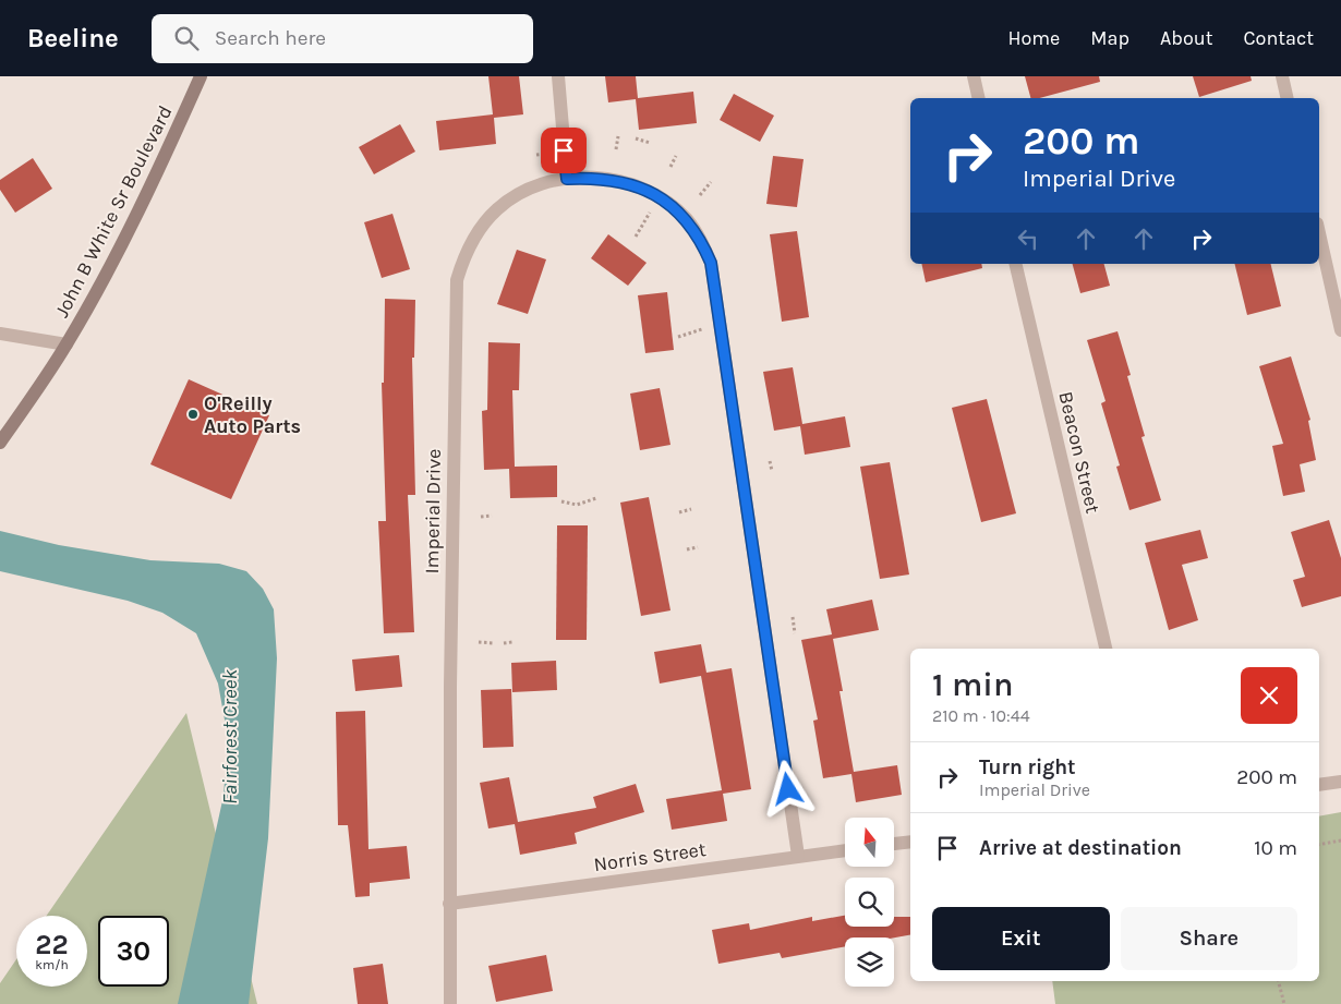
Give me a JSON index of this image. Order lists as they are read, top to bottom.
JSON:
{
  "streets": {
    "main road": ["John B White Sr Boulevard"],
    "street": ["Beacon Street", "Imperial Drive", "Norris Street"]
  },
  "crossings": [
    ["Imperial Drive", "Norris Street"]
  ],
  "water": ["Fairforest Creek"],
  "places": ["O'Reilly Auto Parts"],
  "north": "top",
  "page": {
    "header": "Beeline",
    "search": "Search here",
    "nav": [
      "Home",
      "Map",
      "About",
      "Contact"
    ],
    "turn": ["200 m", "Imperial Drive"],
    "heading": ["1 min", "210 m · 10:44"],
    "list": [
      {
        "name": "Turn right",
        "note": "Imperial Drive",
        "value": "200 m"
      },
      {
        "name": "Arrive at destination",
        "value": "10 m"
      }
    ],
    "buttons": ["Exit", "Share"],
    "speed": "22 km/h",
    "limit": "30"
  }
}
